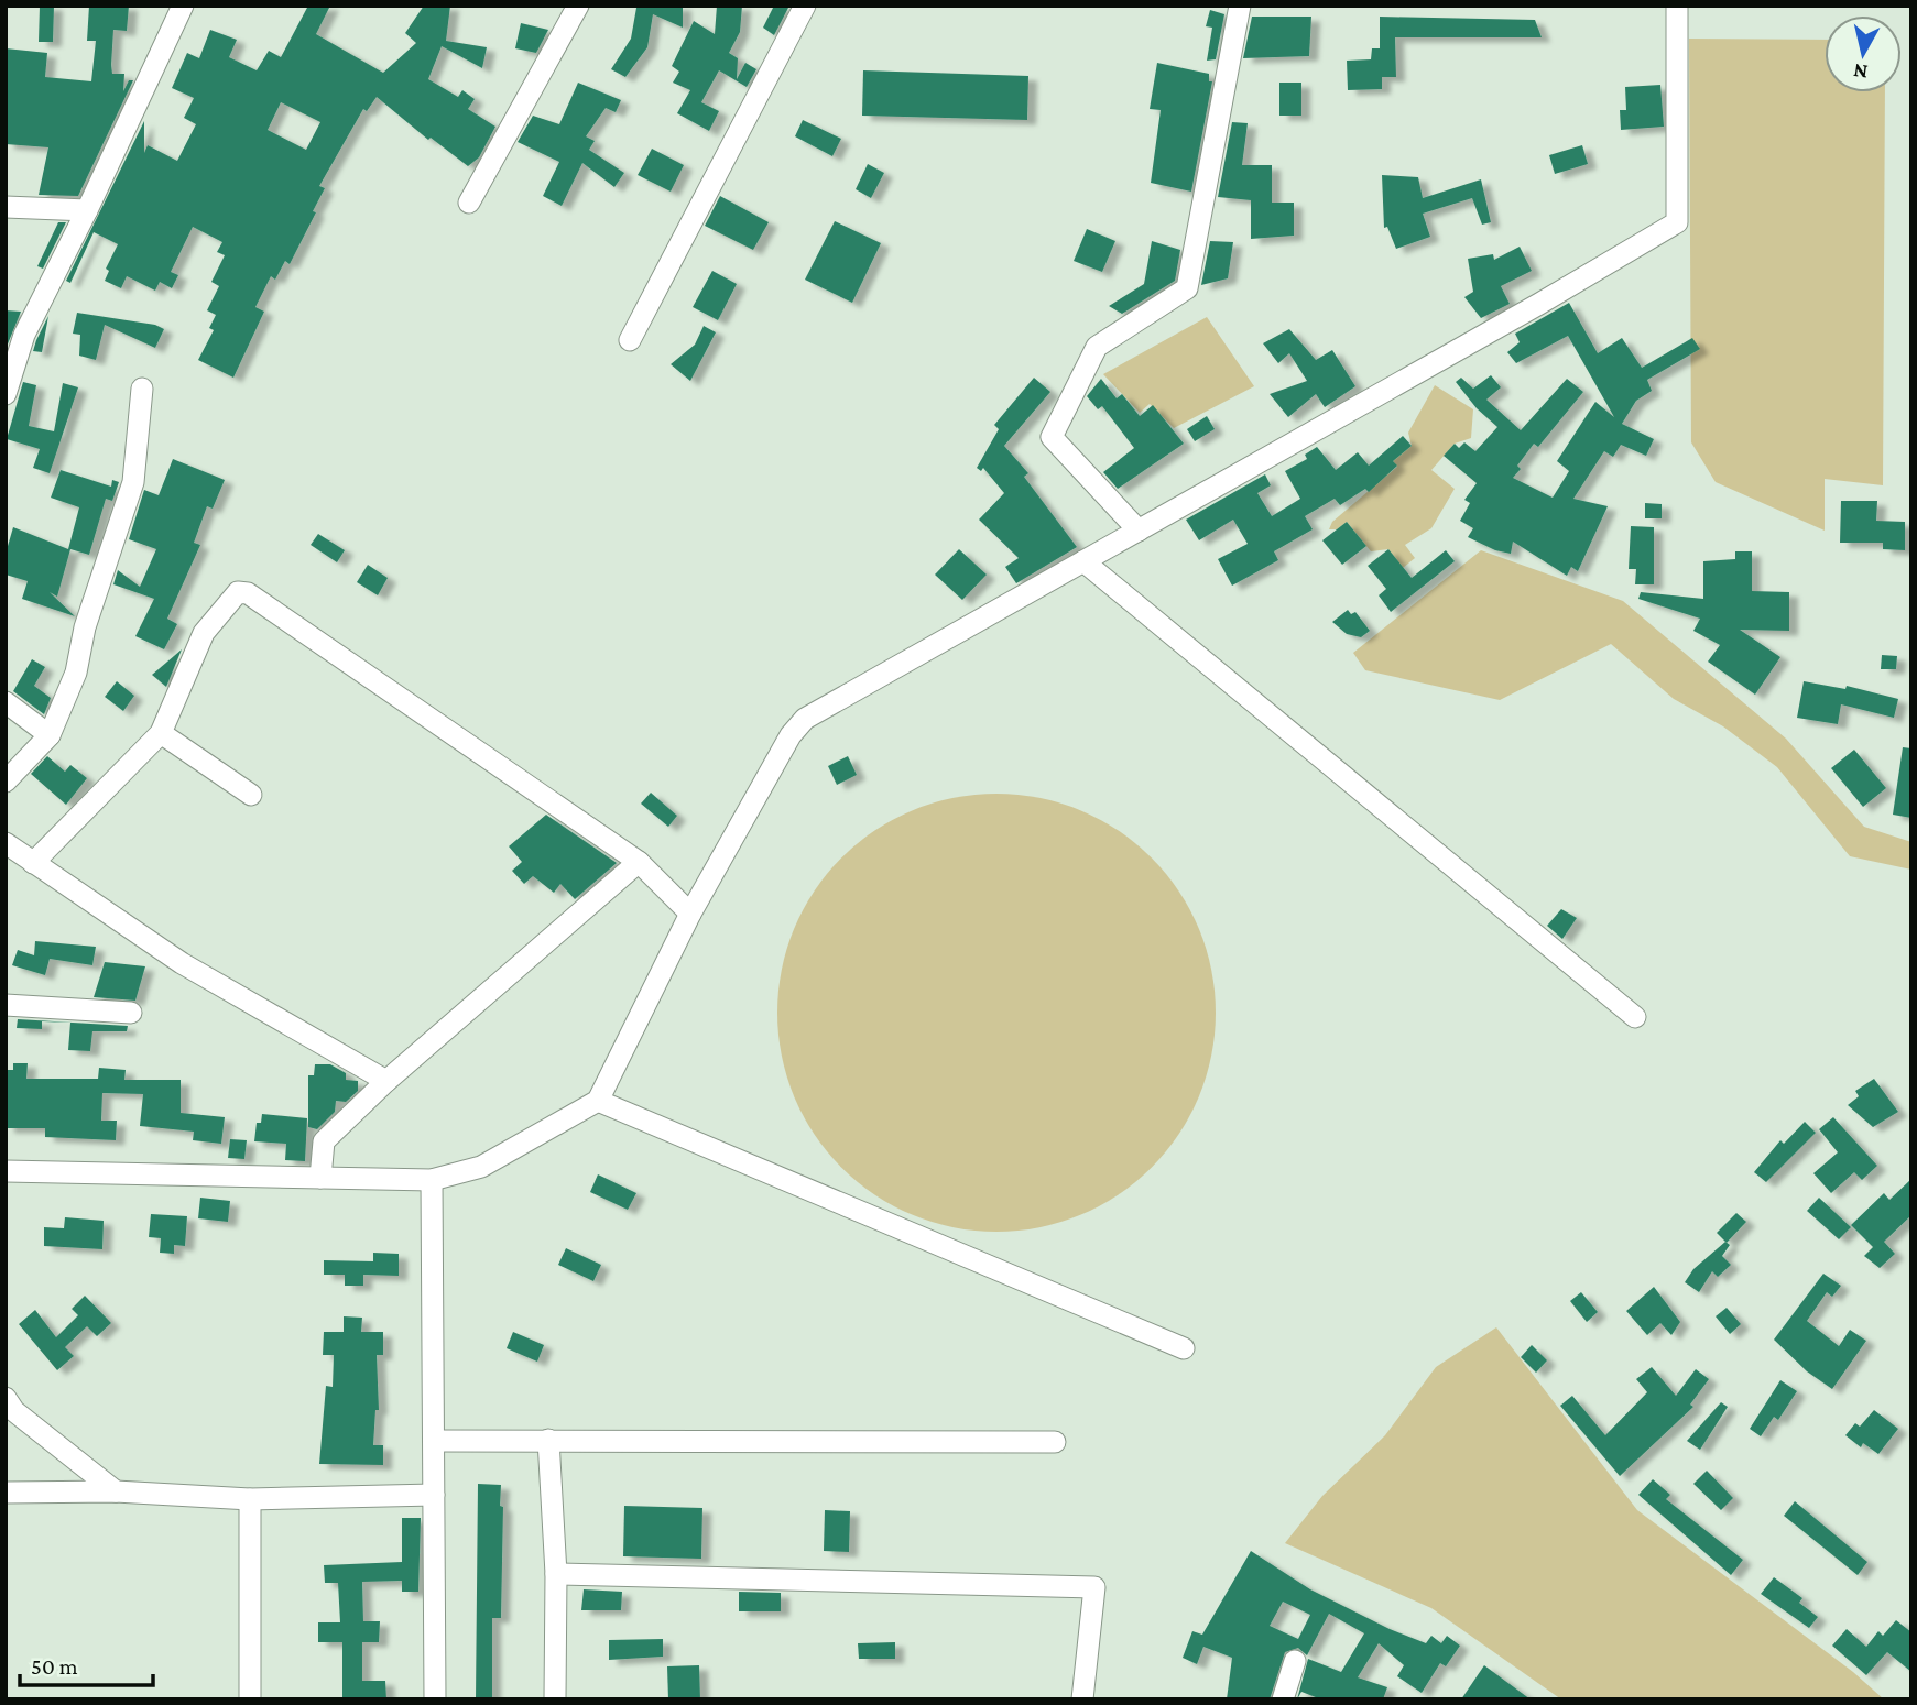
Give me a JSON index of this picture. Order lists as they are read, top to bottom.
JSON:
{
  "scale_bar": "50 m",
  "north": "bottom"
}
